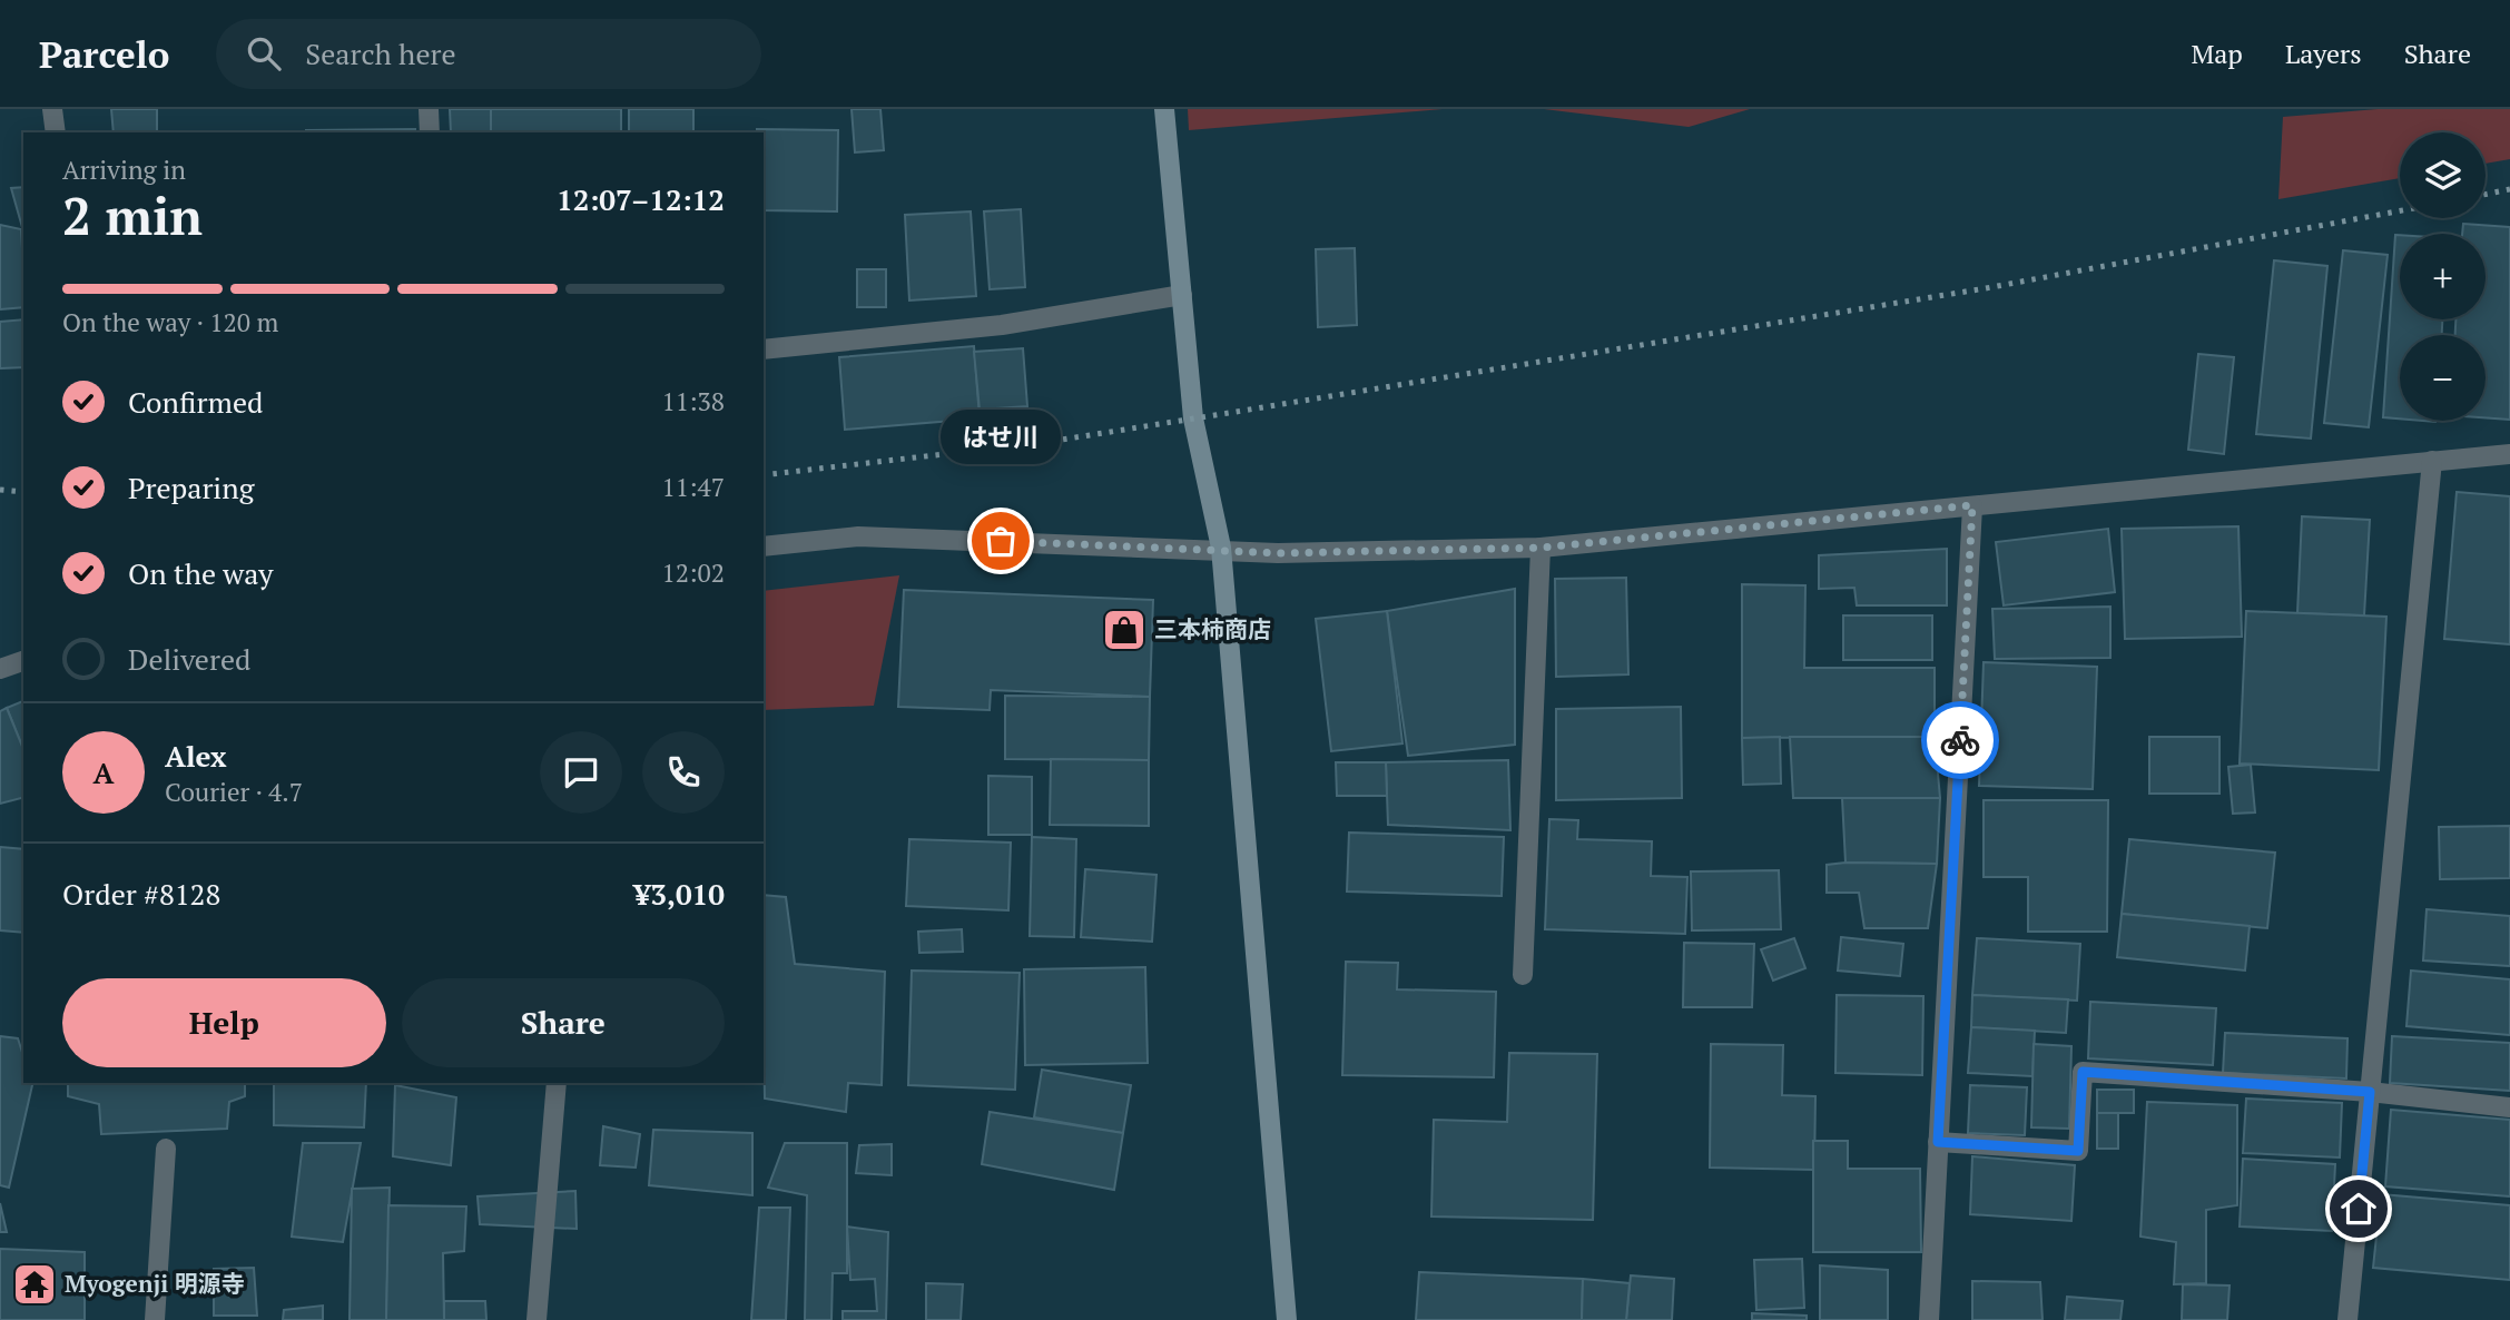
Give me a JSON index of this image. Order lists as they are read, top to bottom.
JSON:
{
  "places": {
    "other": ["はせ川"],
    "shop": ["三本柿商店"],
    "temple": ["Myogenji 明源寺"]
  },
  "page": {
    "header": "Parcelo",
    "search": "Search here",
    "nav": ["Map", "Layers", "Share"],
    "map_buttons": ["+", "−"],
    "heading": ["2 min", "Arriving in", "12:07–12:12"],
    "panel": [
      "Alex",
      "Courier · 4.7",
      "Order #8128",
      "¥3,010"
    ],
    "bar": "On the way · 120 m",
    "list": [
      ["Confirmed", "11:38"],
      ["Preparing", "11:47"],
      ["On the way", "12:02"],
      "Delivered"
    ],
    "bubble": "はせ川",
    "round": "A",
    "buttons": ["Help", "Share"]
  }
}
